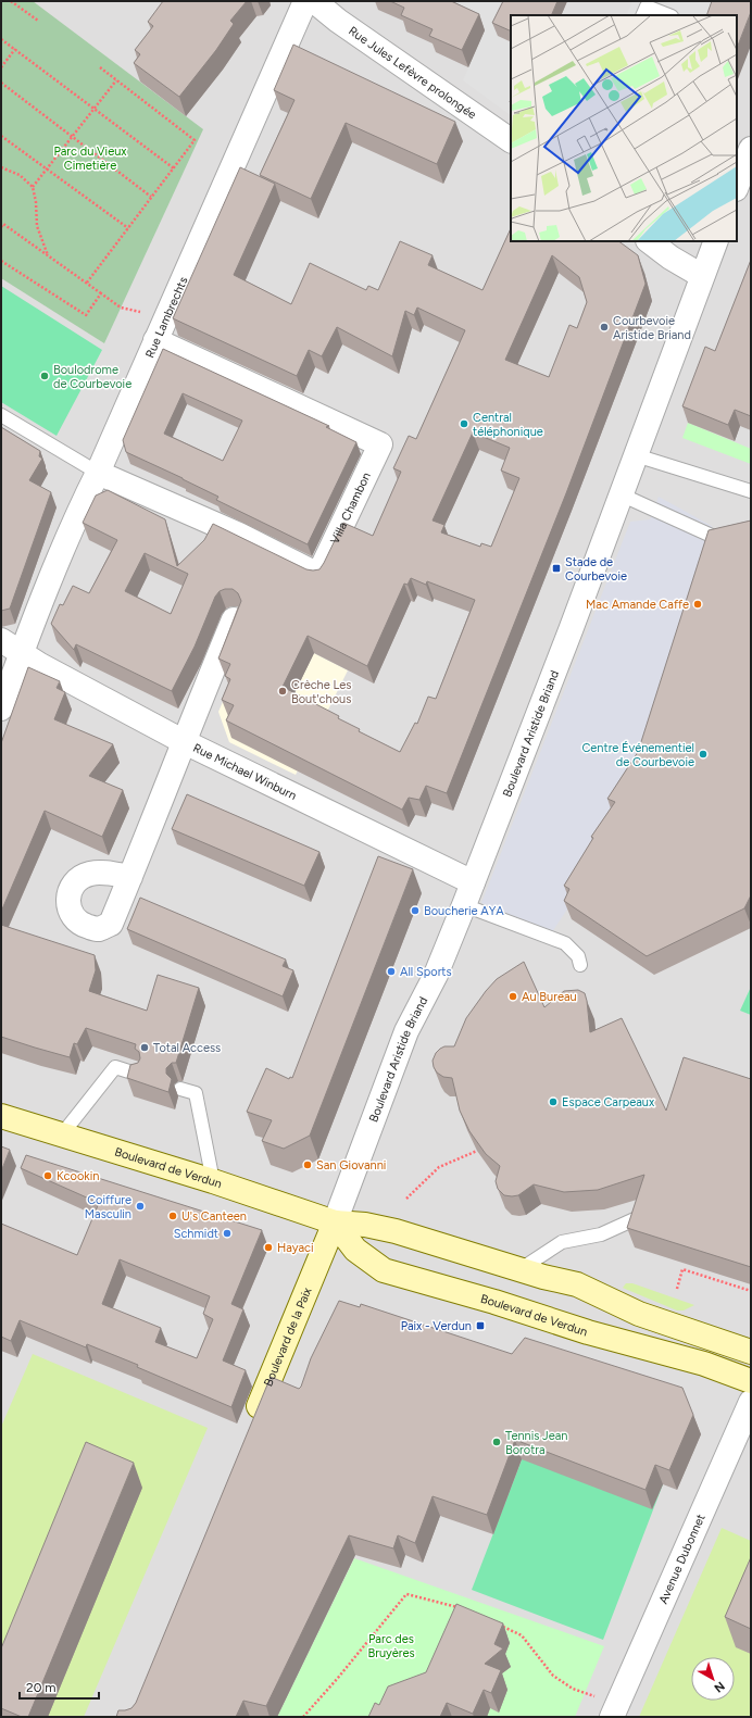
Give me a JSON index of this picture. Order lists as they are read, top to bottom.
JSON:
{
  "streets": {
    "main road": ["Boulevard de Verdun", "Boulevard de la Paix"],
    "street": [
      "Rue Jules Lefèvre prolongée",
      "Rue Lambrechts",
      "Villa Chambon",
      "Boulevard Aristide Briand",
      "Rue Michael Winburn",
      "Avenue Dubonnet"
    ]
  },
  "crossings": [
    ["Rue Lambrechts", "Villa Chambon"],
    ["Rue Lambrechts", "Rue Michael Winburn"],
    ["Boulevard Aristide Briand", "Rue Michael Winburn"],
    ["Boulevard Aristide Briand", "Boulevard de Verdun"],
    ["Boulevard Aristide Briand", "Boulevard de la Paix"],
    ["Boulevard de Verdun", "Boulevard de la Paix"]
  ],
  "parks": ["Parc du Vieux Cimetière", "Parc des Bruyères"],
  "places": {
    "other": [
      "Courbevoie Aristide Briand",
      "Boulodrome de Courbevoie",
      "Central téléphonique",
      "Mac Amande Caffe",
      "Crèche Les Bout'chous",
      "Centre Événementiel de Courbevoie",
      "Boucherie AYA",
      "All Sports",
      "Au Bureau",
      "Total Access",
      "Espace Carpeaux",
      "San Giovanni",
      "Kcookin",
      "Coiffure Masculin",
      "U's Canteen",
      "Schmidt",
      "Hayaci",
      "Tennis Jean Borotra"
    ],
    "transit": ["Stade de Courbevoie", "Paix - Verdun"]
  },
  "scale_bar": "20 m",
  "north": "bottom right"
}
